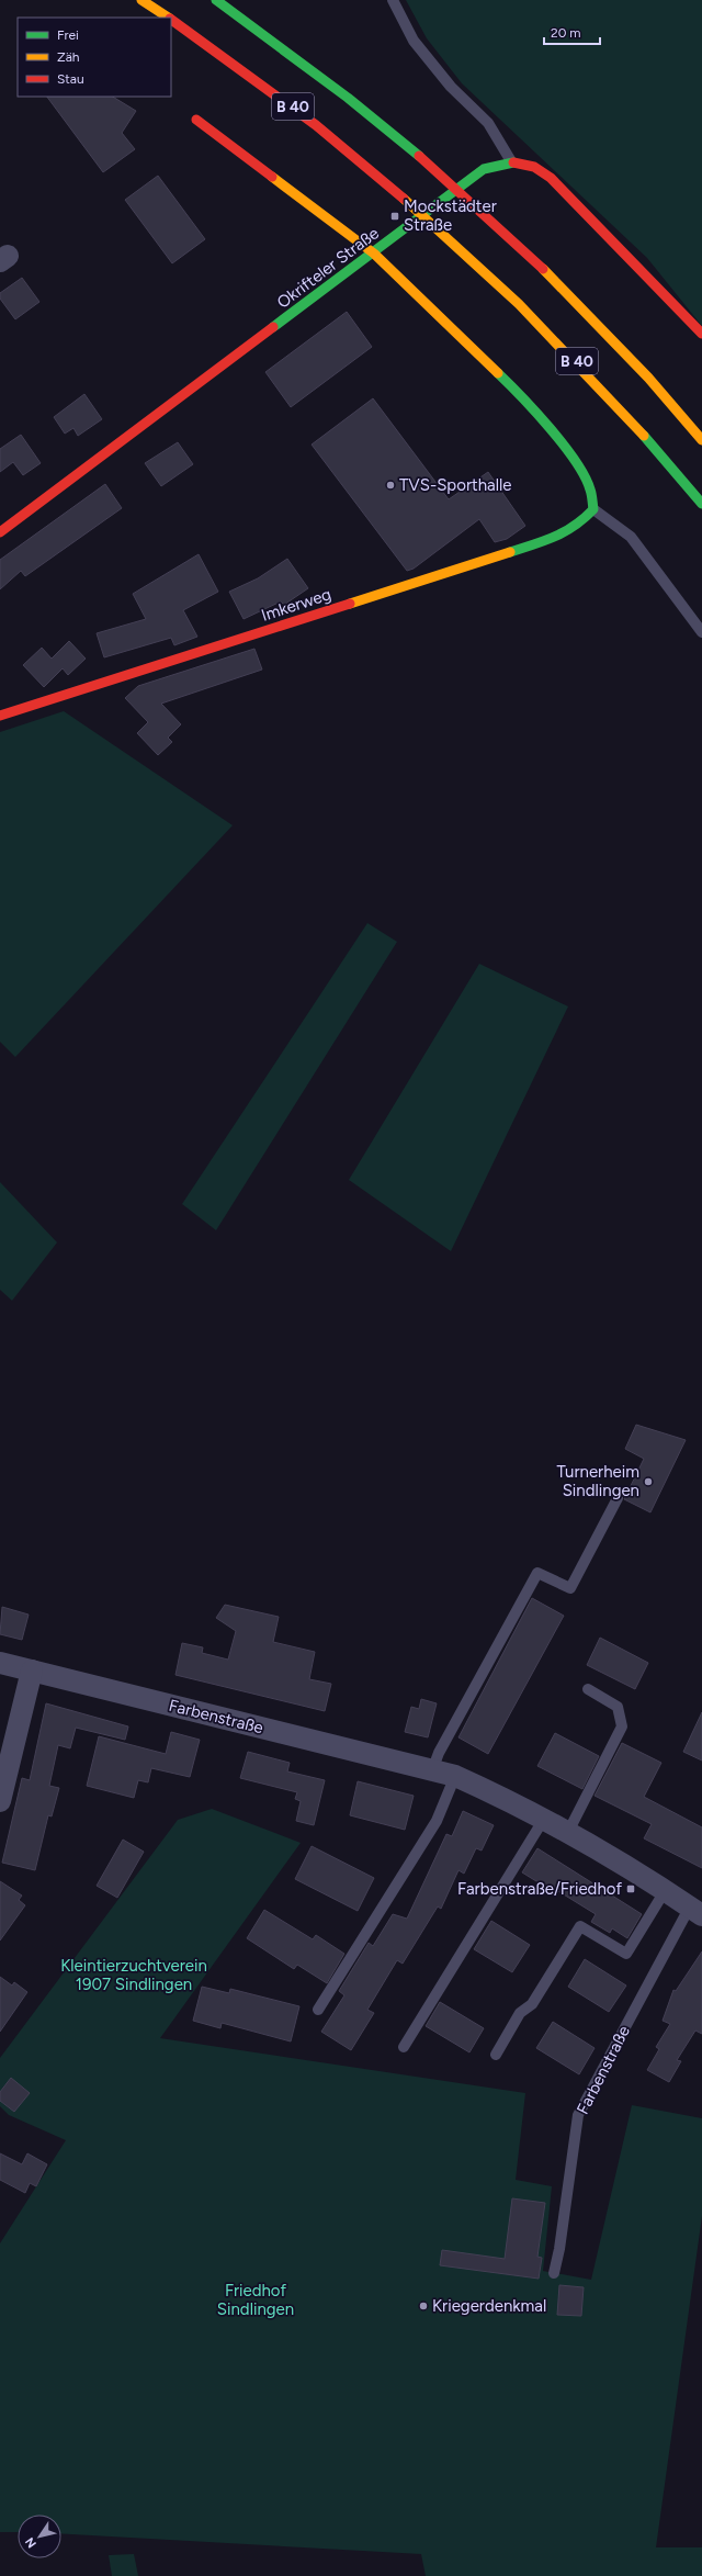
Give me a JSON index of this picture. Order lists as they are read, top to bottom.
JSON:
{
  "streets": {
    "main road": ["B 40", "Okrifteler Straße", "Imkerweg"],
    "street": ["Farbenstraße"]
  },
  "parks": ["Kleintierzuchtverein 1907 Sindlingen", "Friedhof Sindlingen"],
  "places": {
    "transit": ["Mockstädter Straße", "Farbenstraße/Friedhof"],
    "other": ["TVS-Sporthalle", "Turnerheim Sindlingen", "Kriegerdenkmal"]
  },
  "legend": ["Frei", "Zäh", "Stau"],
  "scale_bar": "20 m",
  "north": "bottom left"
}
